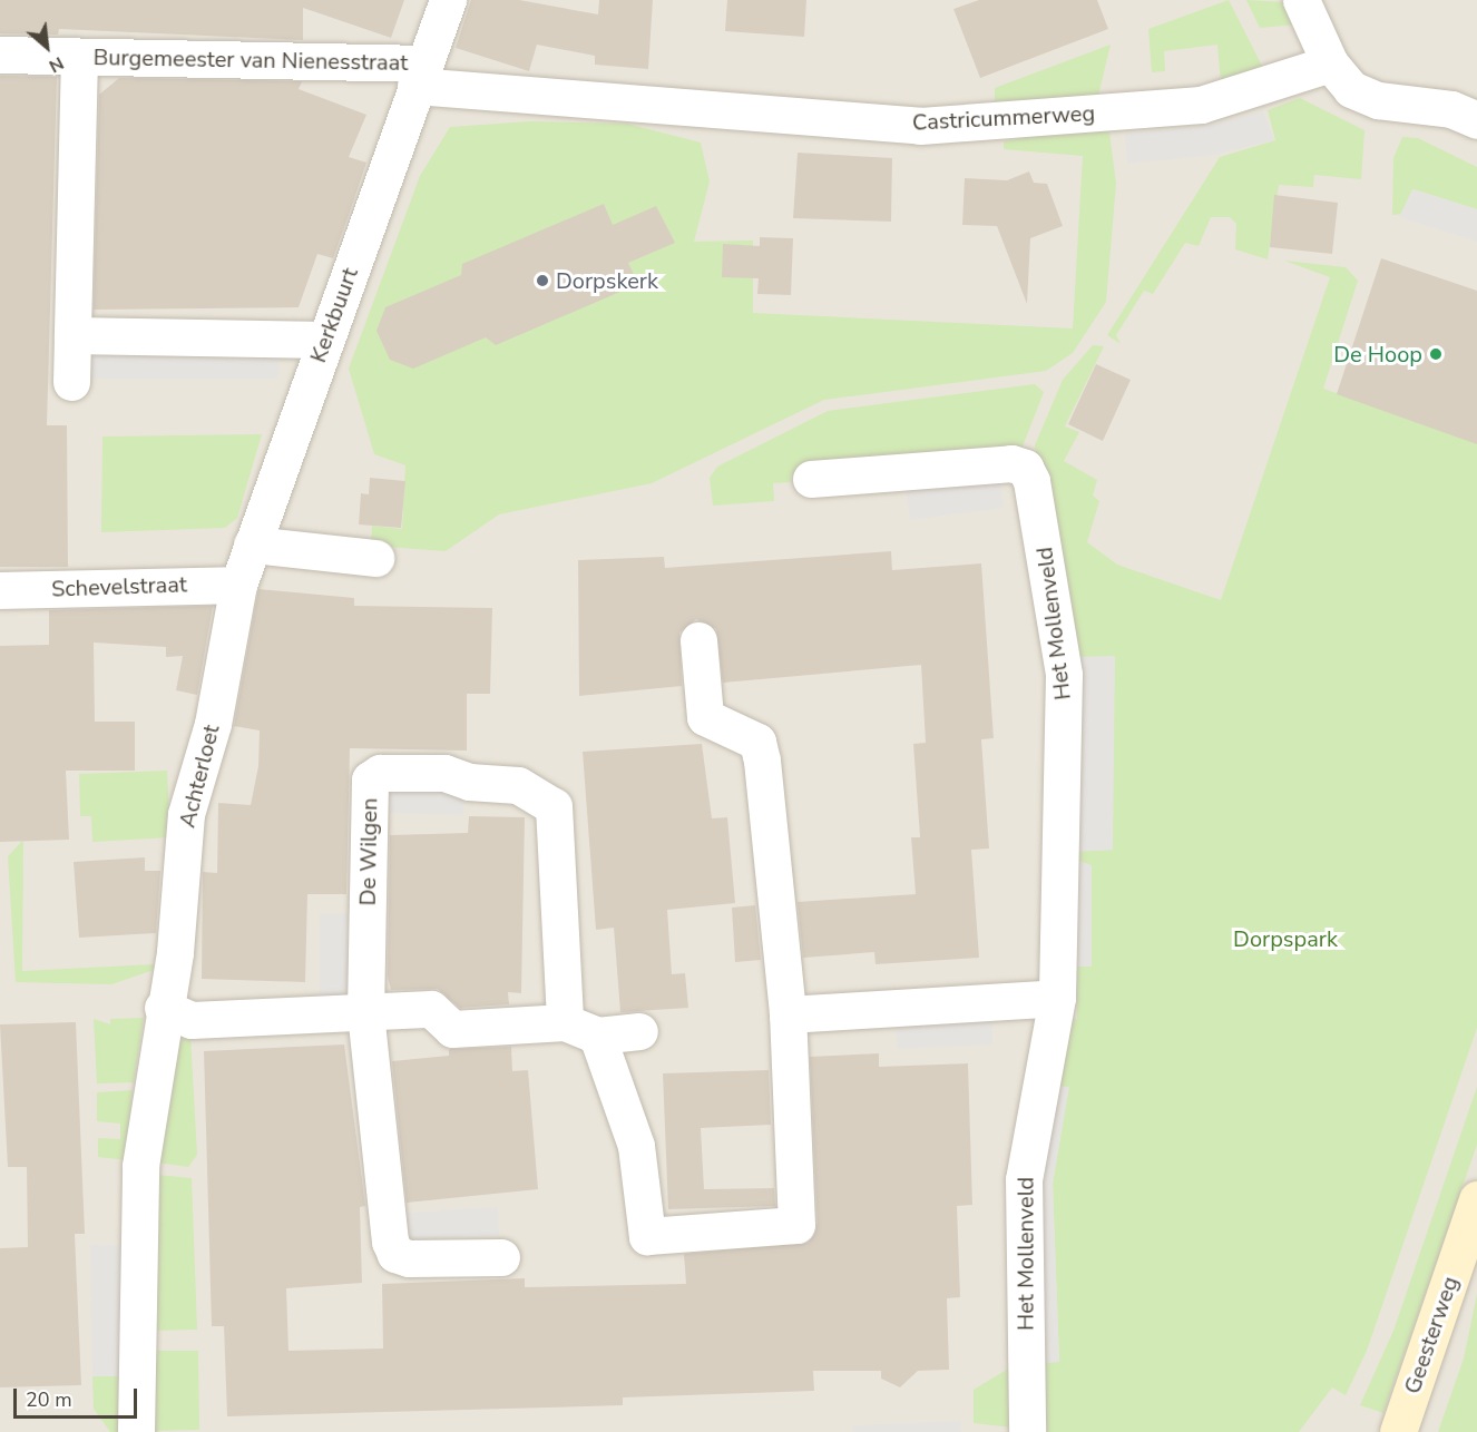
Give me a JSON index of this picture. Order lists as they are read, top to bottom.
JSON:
{
  "streets": {
    "main road": ["Geesterweg"],
    "street": [
      "Burgemeester van Nienesstraat",
      "Castricummerweg",
      "Kerkbuurt",
      "Schevelstraat",
      "Het Mollenveld",
      "Achterloet",
      "De Wilgen"
    ]
  },
  "crossings": [
    ["Burgemeester van Nienesstraat", "Castricummerweg"],
    ["Burgemeester van Nienesstraat", "Kerkbuurt"],
    ["Castricummerweg", "Kerkbuurt"],
    ["Kerkbuurt", "Schevelstraat"],
    ["Kerkbuurt", "Achterloet"],
    ["Schevelstraat", "Achterloet"]
  ],
  "parks": ["Dorpspark"],
  "places": ["Dorpskerk", "De Hoop"],
  "scale_bar": "20 m",
  "north": "bottom right"
}
